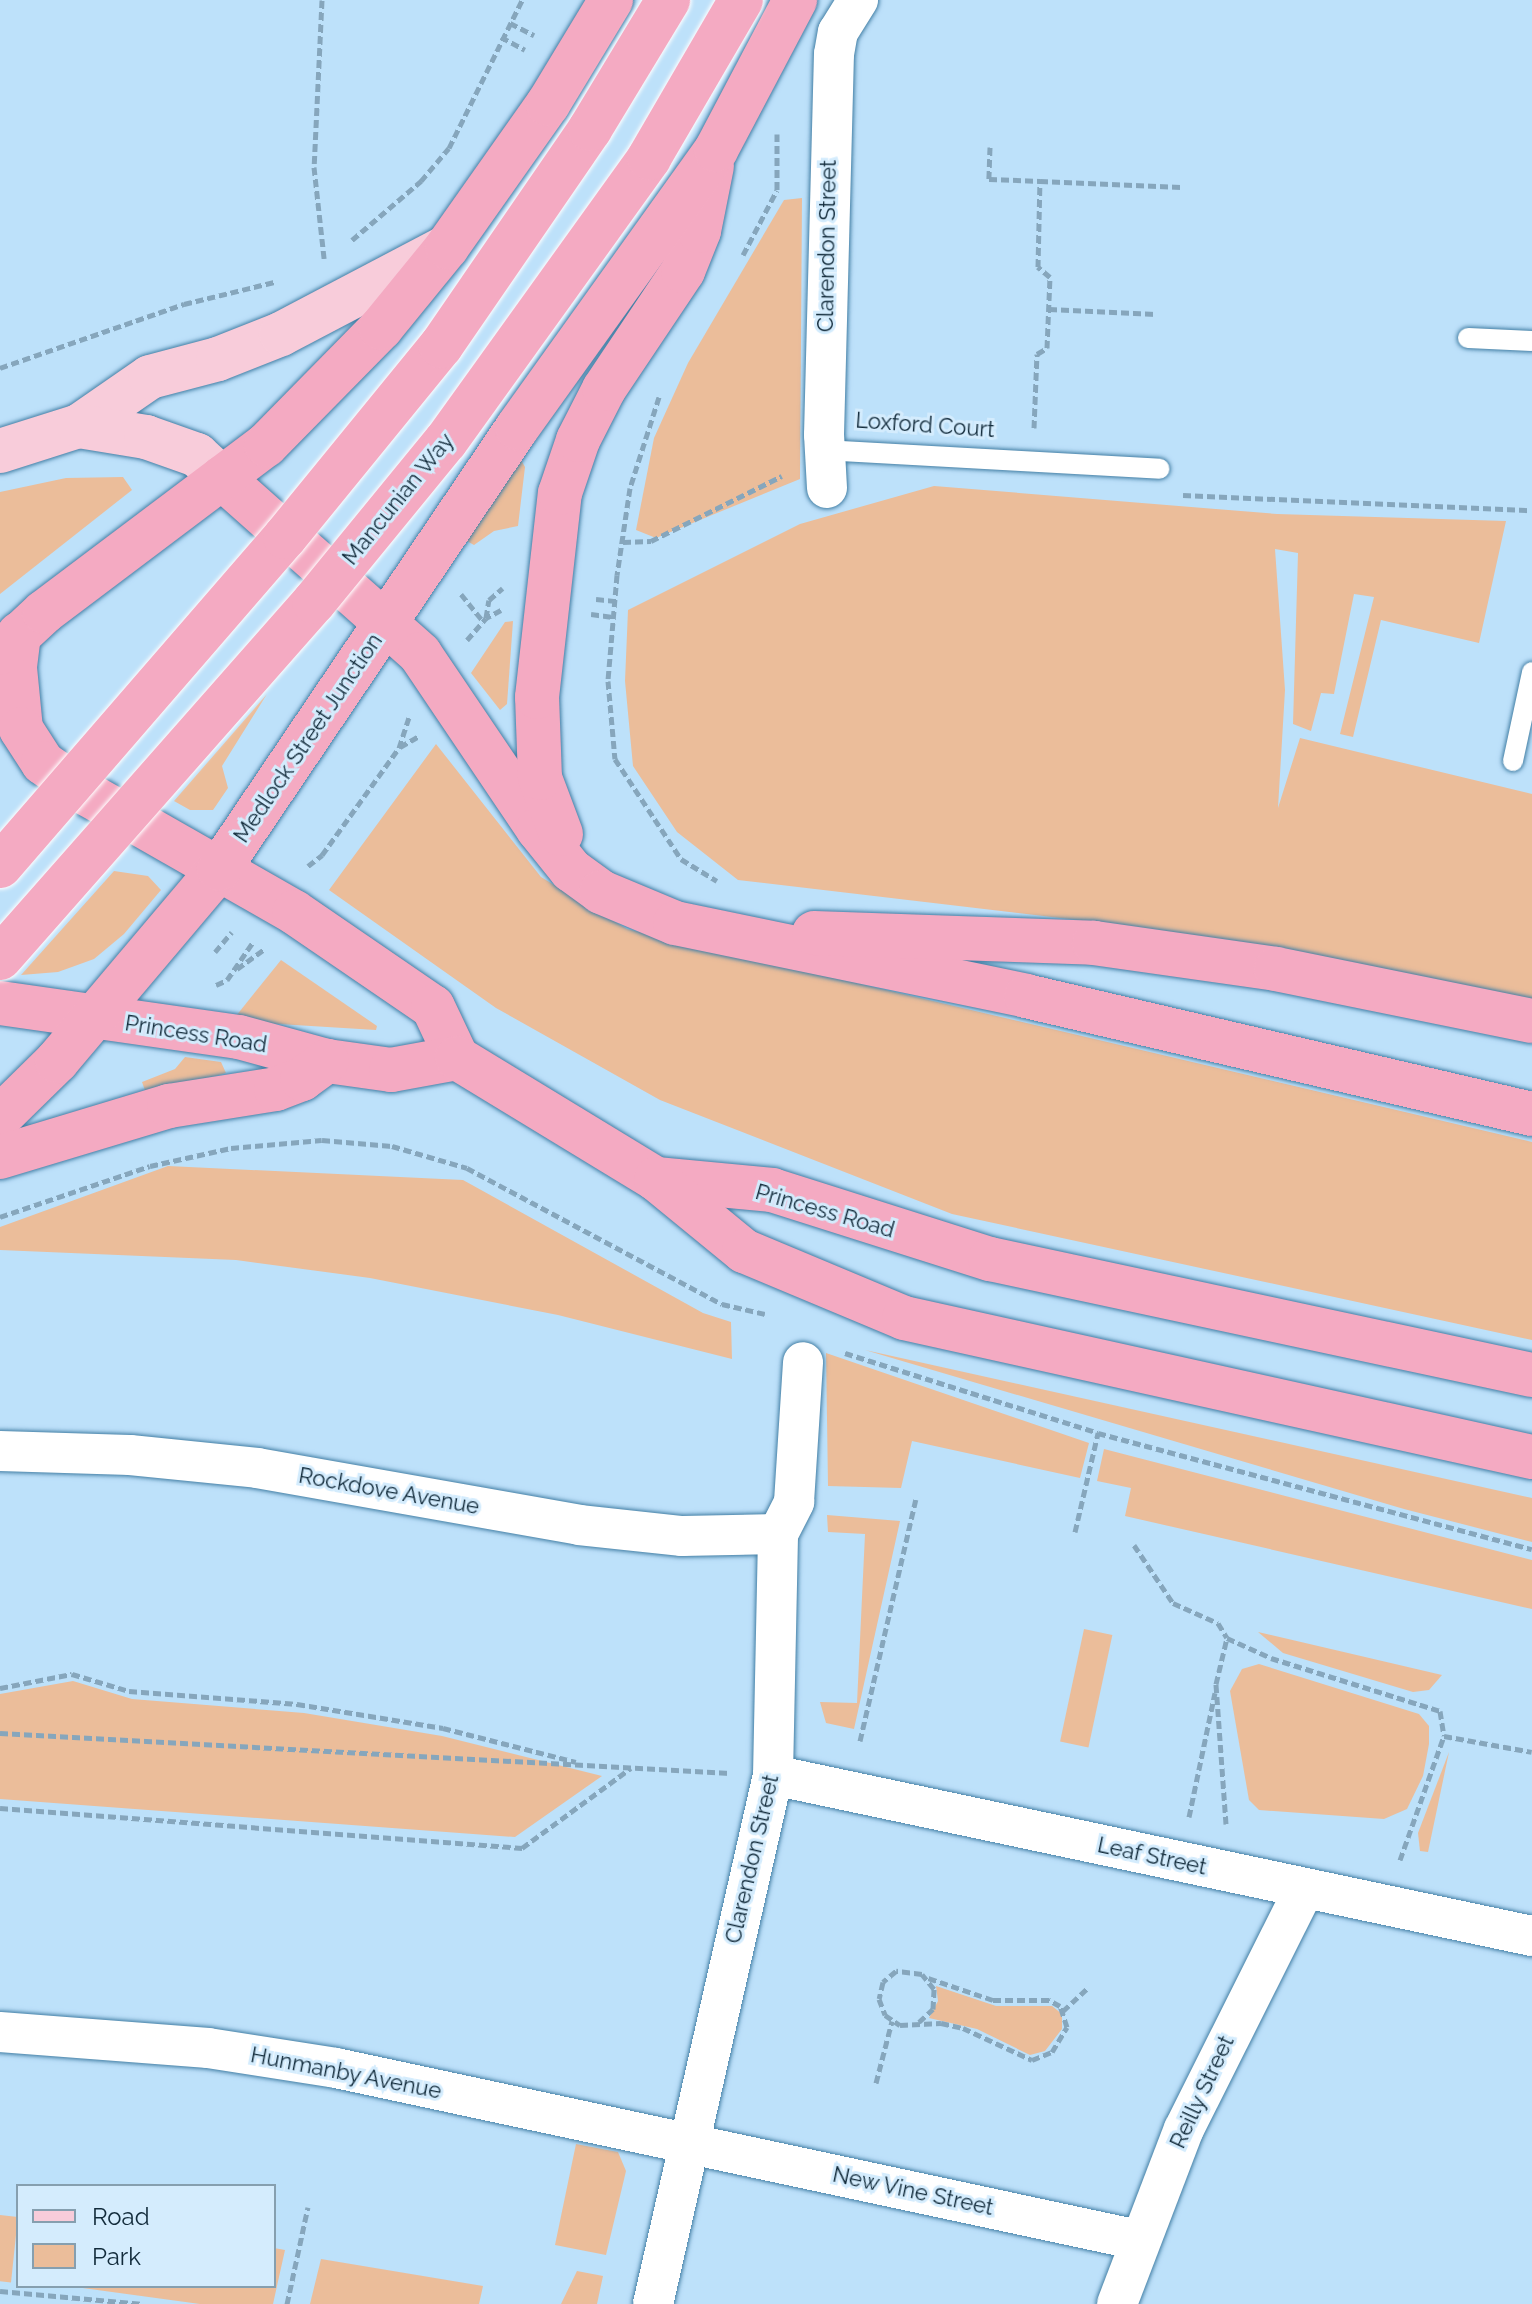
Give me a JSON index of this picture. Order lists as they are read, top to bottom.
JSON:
{
  "streets": {
    "highway": ["Mancunian Way", "Medlock Street Junction", "Princess Road"],
    "street": [
      "Clarendon Street",
      "Rockdove Avenue",
      "Leaf Street",
      "Hunmanby Avenue",
      "Reilly Street",
      "New Vine Street"
    ],
    "path": ["Loxford Court"]
  },
  "crossings": [
    ["Clarendon Street", "Rockdove Avenue"],
    ["Clarendon Street", "Leaf Street"],
    ["Clarendon Street", "Hunmanby Avenue"],
    ["Clarendon Street", "New Vine Street"],
    ["Medlock Street Junction", "Princess Road"],
    ["Leaf Street", "Reilly Street"],
    ["Hunmanby Avenue", "New Vine Street"],
    ["Reilly Street", "New Vine Street"]
  ],
  "legend": ["Road", "Park"]
}
